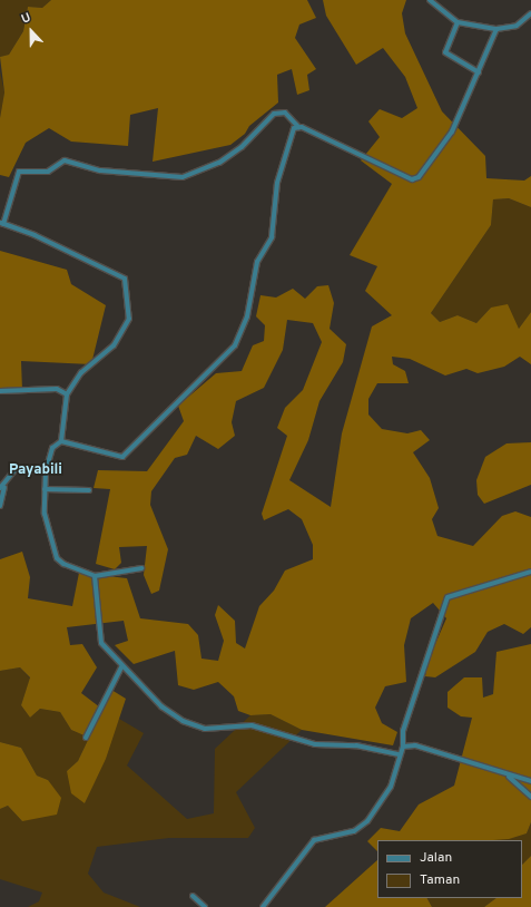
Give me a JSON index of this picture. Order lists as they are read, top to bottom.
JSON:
{
  "districts": ["Payabili"],
  "legend": ["Jalan", "Taman"],
  "north": "top"
}
